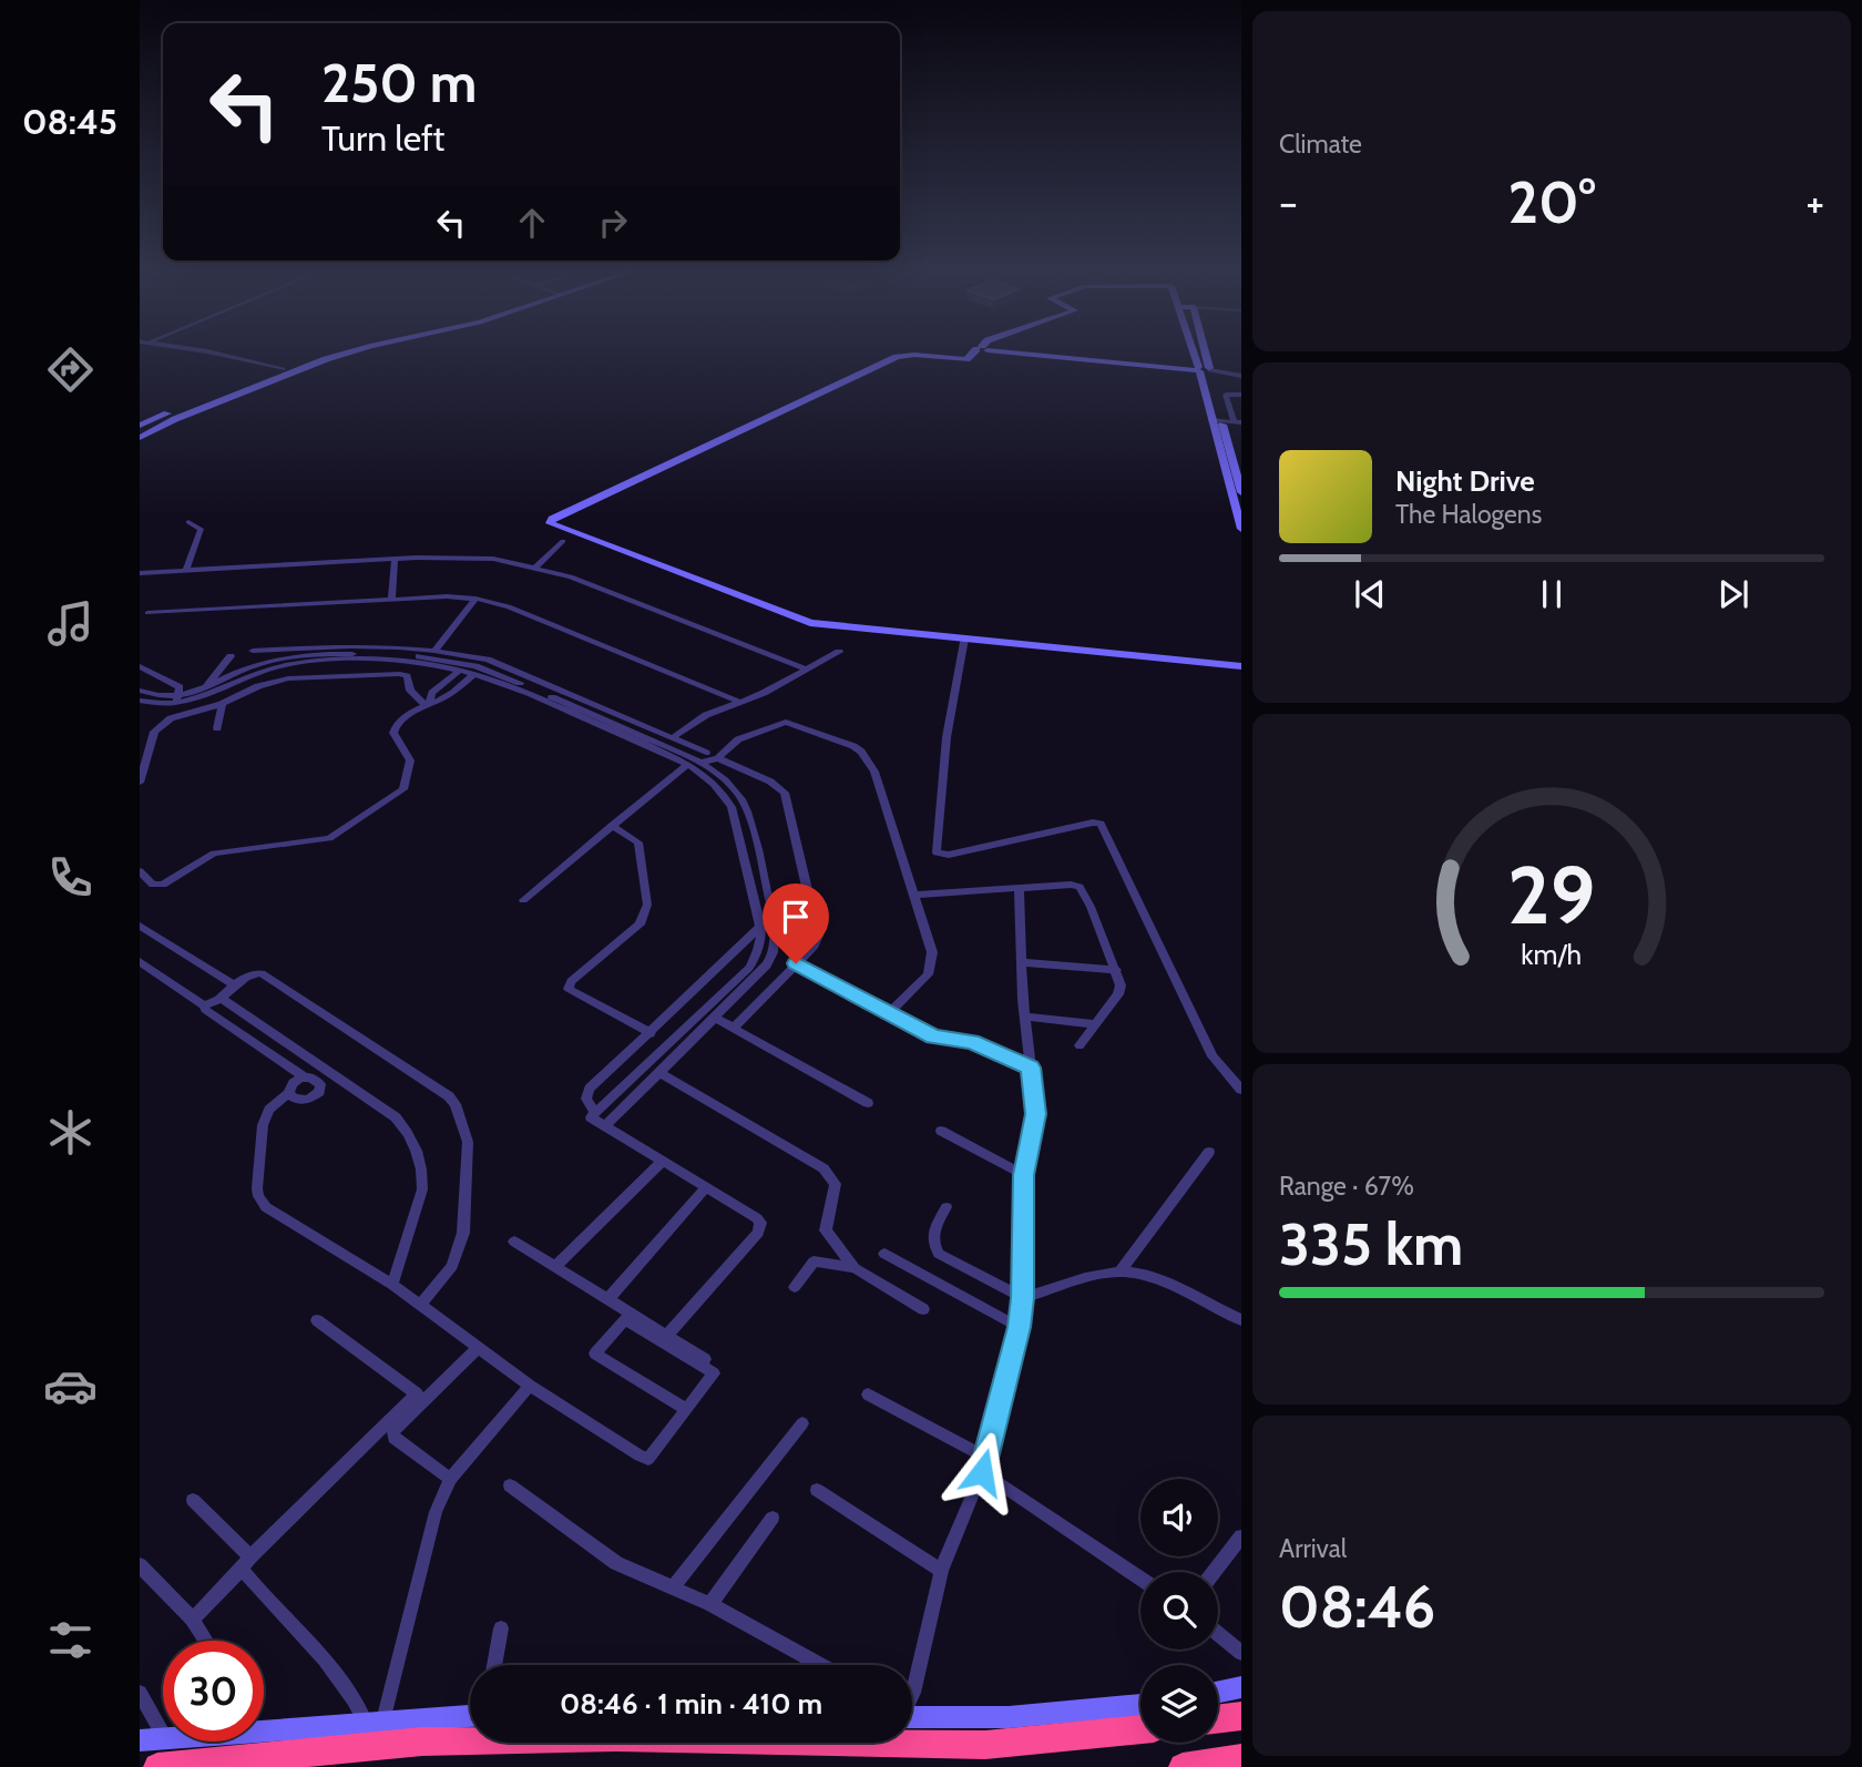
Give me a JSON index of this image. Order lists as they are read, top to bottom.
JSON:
{
  "page": {
    "tabs": "08:45",
    "tile": [
      "Climate",
      ["Range · 67%", "335 km"],
      ["Arrival", "08:46"]
    ],
    "turn": ["250 m", "Turn left"],
    "heat": ["−", "20°", "+"],
    "song": ["Night Drive", "The Halogens"],
    "limit": "30",
    "trip": "08:46 · 1 min · 410 m",
    "gauge": ["29", "km/h"]
  }
}
